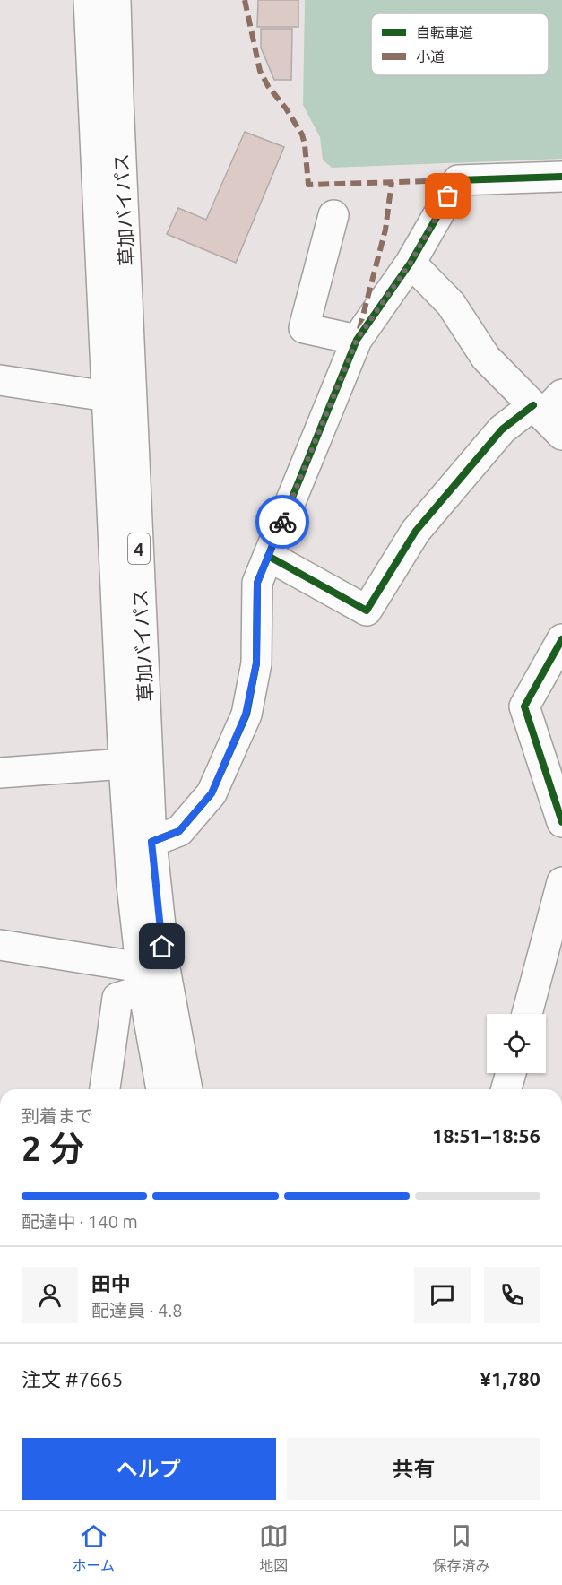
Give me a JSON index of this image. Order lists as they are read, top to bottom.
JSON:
{
  "streets": {
    "main road": ["草加バイパス", "4"]
  },
  "legend": ["自転車道", "小道"],
  "page": {
    "heading": ["2 分", "到着まで", "18:51–18:56"],
    "panel": [
      "田中",
      "配達員 · 4.8",
      "注文 #7665",
      "¥1,780"
    ],
    "bar": "配達中 · 140 m",
    "buttons": ["ヘルプ", "共有"],
    "tabs": ["ホーム", "地図", "保存済み"]
  }
}
